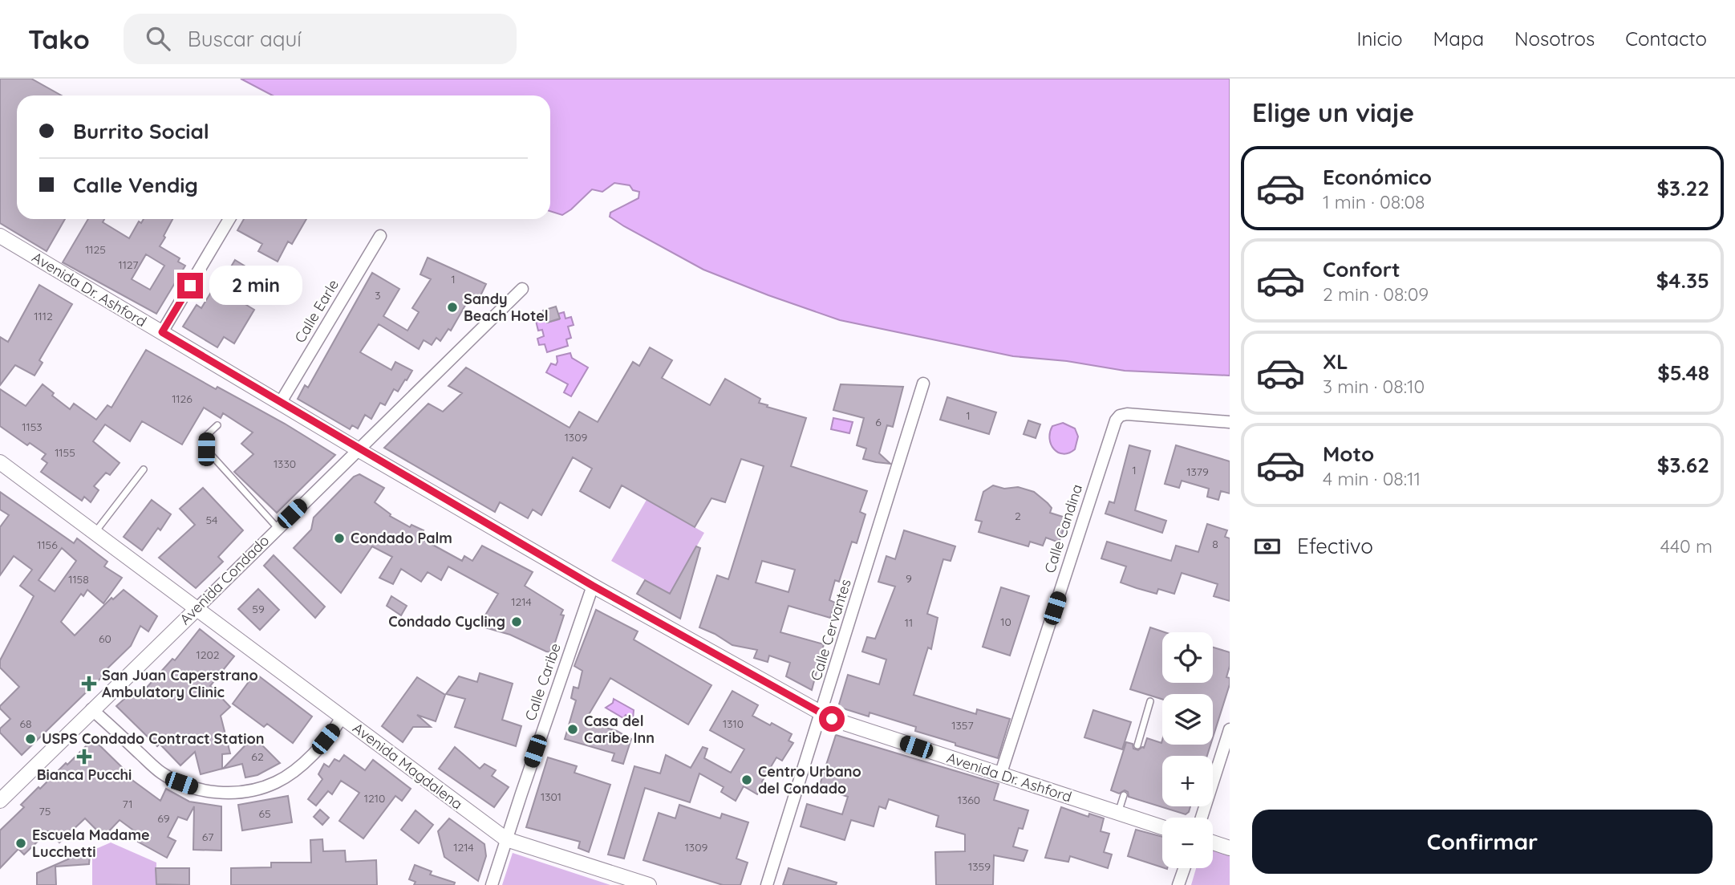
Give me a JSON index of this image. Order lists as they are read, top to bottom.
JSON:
{
  "streets": {
    "street": [
      "Avenida Dr. Ashford",
      "Calle Earle",
      "Calle Candina",
      "Avenida Condado",
      "Calle Cervantes",
      "Calle Caribe",
      "Avenida Magdalena"
    ]
  },
  "crossings": [
    ["Avenida Dr. Ashford", "Calle Earle"],
    ["Avenida Dr. Ashford", "Calle Candina"],
    ["Avenida Dr. Ashford", "Avenida Condado"],
    ["Avenida Dr. Ashford", "Calle Cervantes"],
    ["Avenida Dr. Ashford", "Calle Caribe"],
    ["Avenida Condado", "Avenida Magdalena"],
    ["Calle Caribe", "Avenida Magdalena"]
  ],
  "places": {
    "other": [
      "Sandy Beach Hotel",
      "Condado Palm",
      "Condado Cycling",
      "Casa del Caribe Inn",
      "USPS Condado Contract Station",
      "Centro Urbano del Condado",
      "Escuela Madame Lucchetti"
    ],
    "health": ["San Juan Caperstrano Ambulatory Clinic", "Bianca Pucchi"]
  },
  "house_numbers": [
    "1125",
    "1127",
    "1",
    "3",
    "1112",
    "1126",
    "1",
    "6",
    "1153",
    "1309",
    "1155",
    "1330",
    "1",
    "1379",
    "2",
    "54",
    "8",
    "1156",
    "9",
    "1158",
    "1214",
    "59",
    "10",
    "11",
    "60",
    "1202",
    "68",
    "1310",
    "1357",
    "62",
    "1301",
    "1210",
    "1360",
    "71",
    "75",
    "65",
    "69",
    "67",
    "1214",
    "1309",
    "1359"
  ],
  "page": {
    "header": "Tako",
    "search": "Buscar aquí",
    "nav": [
      "Inicio",
      "Mapa",
      "Nosotros",
      "Contacto"
    ],
    "heading": "Elige un viaje",
    "banner": ["Burrito Social", "Calle Vendig"],
    "list": [
      {
        "name": "Económico",
        "note": "1 min · 08:08",
        "value": "$3.22"
      },
      {
        "name": "Confort",
        "note": "2 min · 08:09",
        "value": "$4.35"
      },
      {
        "name": "XL",
        "note": "3 min · 08:10",
        "value": "$5.48"
      },
      {
        "name": "Moto",
        "note": "4 min · 08:11",
        "value": "$3.62"
      }
    ],
    "bubble": "2 min",
    "pay": ["Efectivo", "440 m"],
    "map_buttons": ["+", "−"],
    "buttons": "Confirmar"
  }
}
